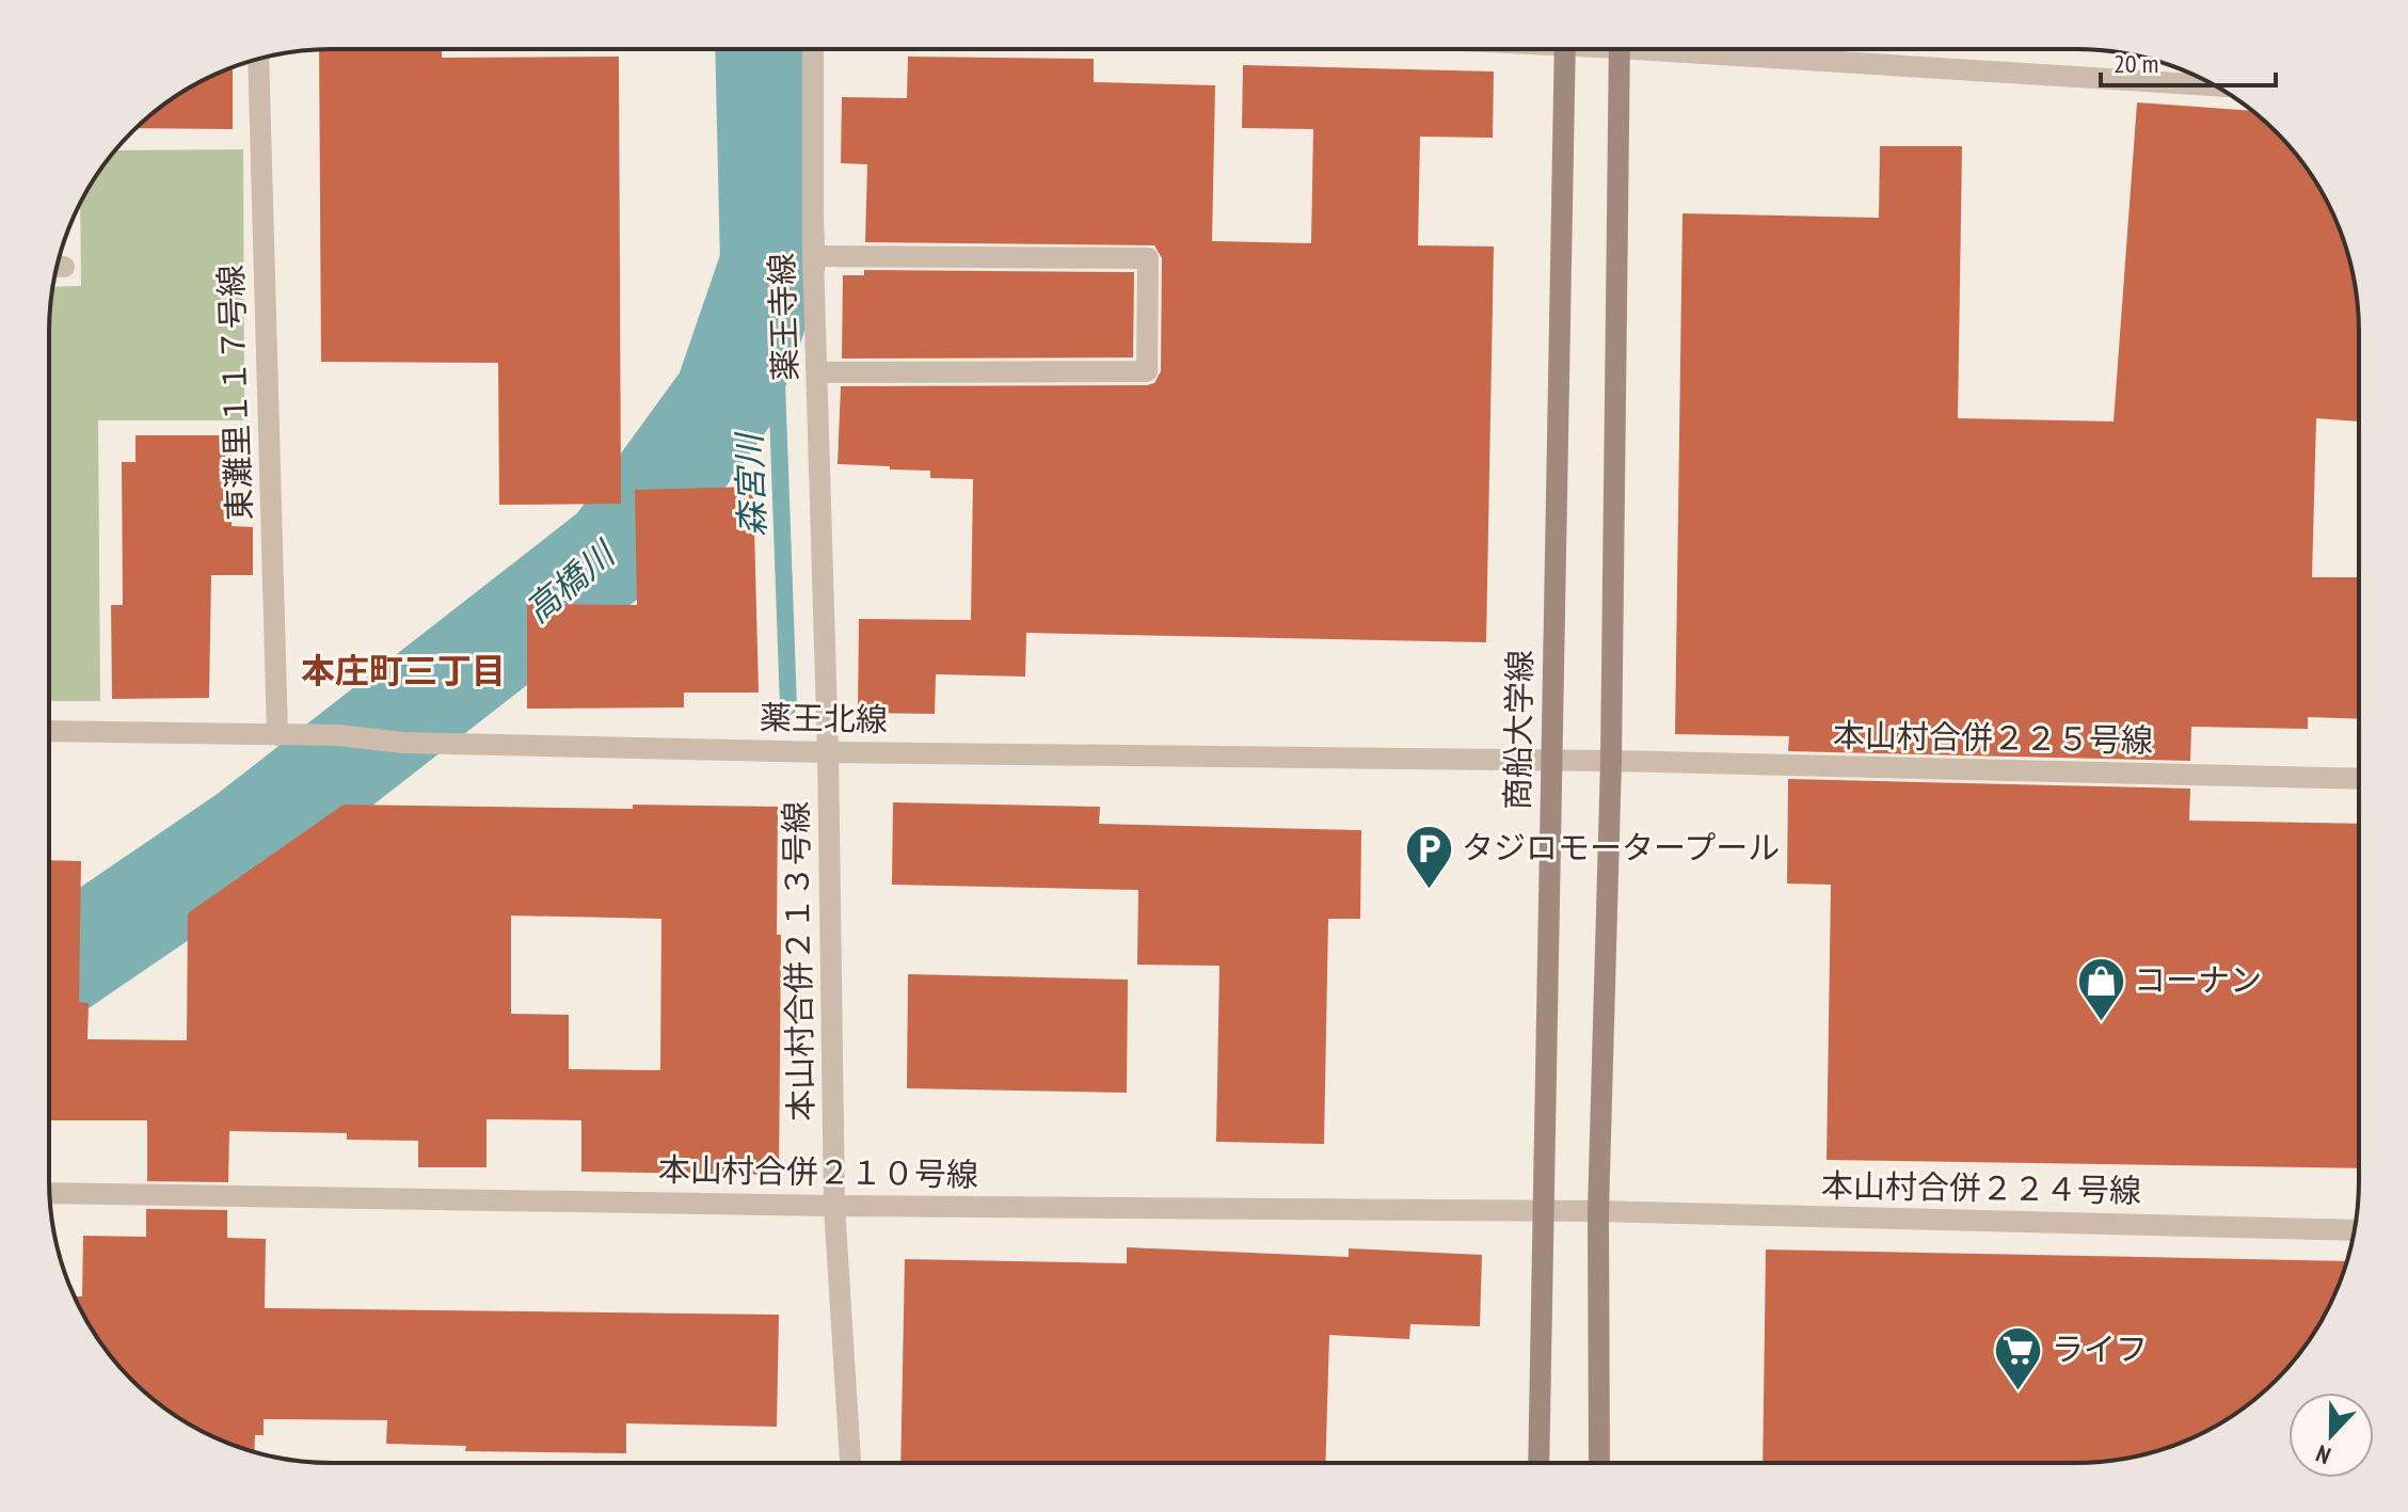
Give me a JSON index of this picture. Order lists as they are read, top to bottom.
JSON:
{
  "streets": {
    "street": [
      "薬王寺線",
      "東灘里１１７号線",
      "薬王北線",
      "商船大学線",
      "本山村合併２２５号線",
      "本山村合併２１３号線",
      "本山村合併２１０号線",
      "本山村合併２２４号線"
    ]
  },
  "crossings": [
    ["薬王寺線", "薬王北線"],
    ["薬王寺線", "本山村合併２１３号線"],
    ["東灘里１１７号線", "薬王北線"],
    ["薬王北線", "商船大学線"],
    ["薬王北線", "本山村合併２２５号線"],
    ["薬王北線", "本山村合併２１３号線"],
    ["商船大学線", "本山村合併２１０号線"],
    ["本山村合併２１３号線", "本山村合併２１０号線"],
    ["本山村合併２１０号線", "本山村合併２２４号線"]
  ],
  "districts": ["本庄町三丁目"],
  "water": ["森宮川", "高橋川"],
  "places": {
    "parking": ["タジロモータープール"],
    "shop": ["コーナン"],
    "supermarket": ["ライフ"]
  },
  "scale_bar": "20 m",
  "north": "bottom"
}
